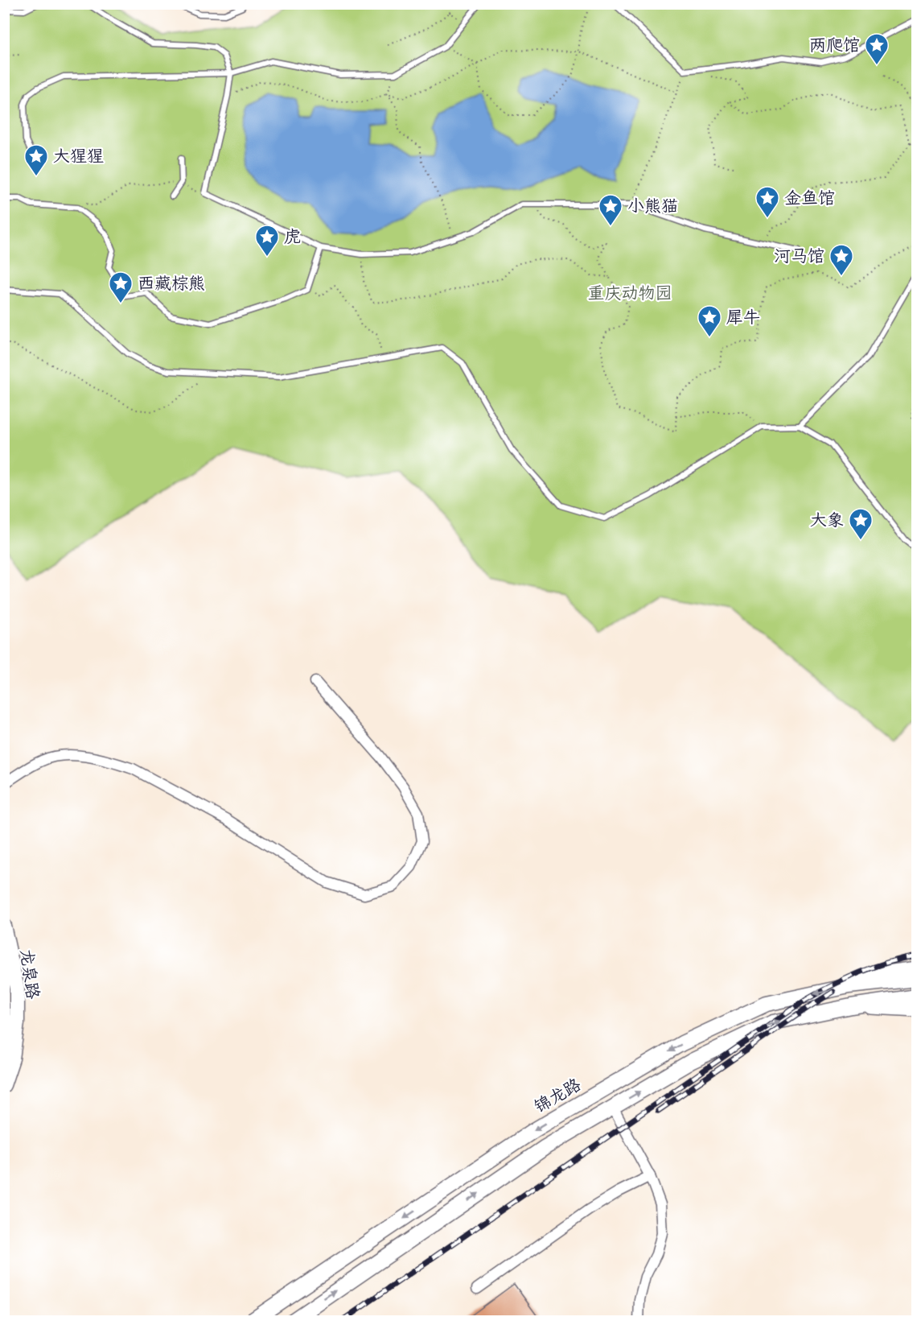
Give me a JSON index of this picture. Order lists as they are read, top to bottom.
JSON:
{
  "streets": {
    "main road": ["龙泉路", "锦龙路"]
  },
  "parks": ["重庆动物园"],
  "places": {
    "place": [
      "两爬馆",
      "大猩猩",
      "金鱼馆",
      "小熊猫",
      "虎",
      "河马馆",
      "西藏棕熊",
      "犀牛",
      "大象"
    ]
  }
}
